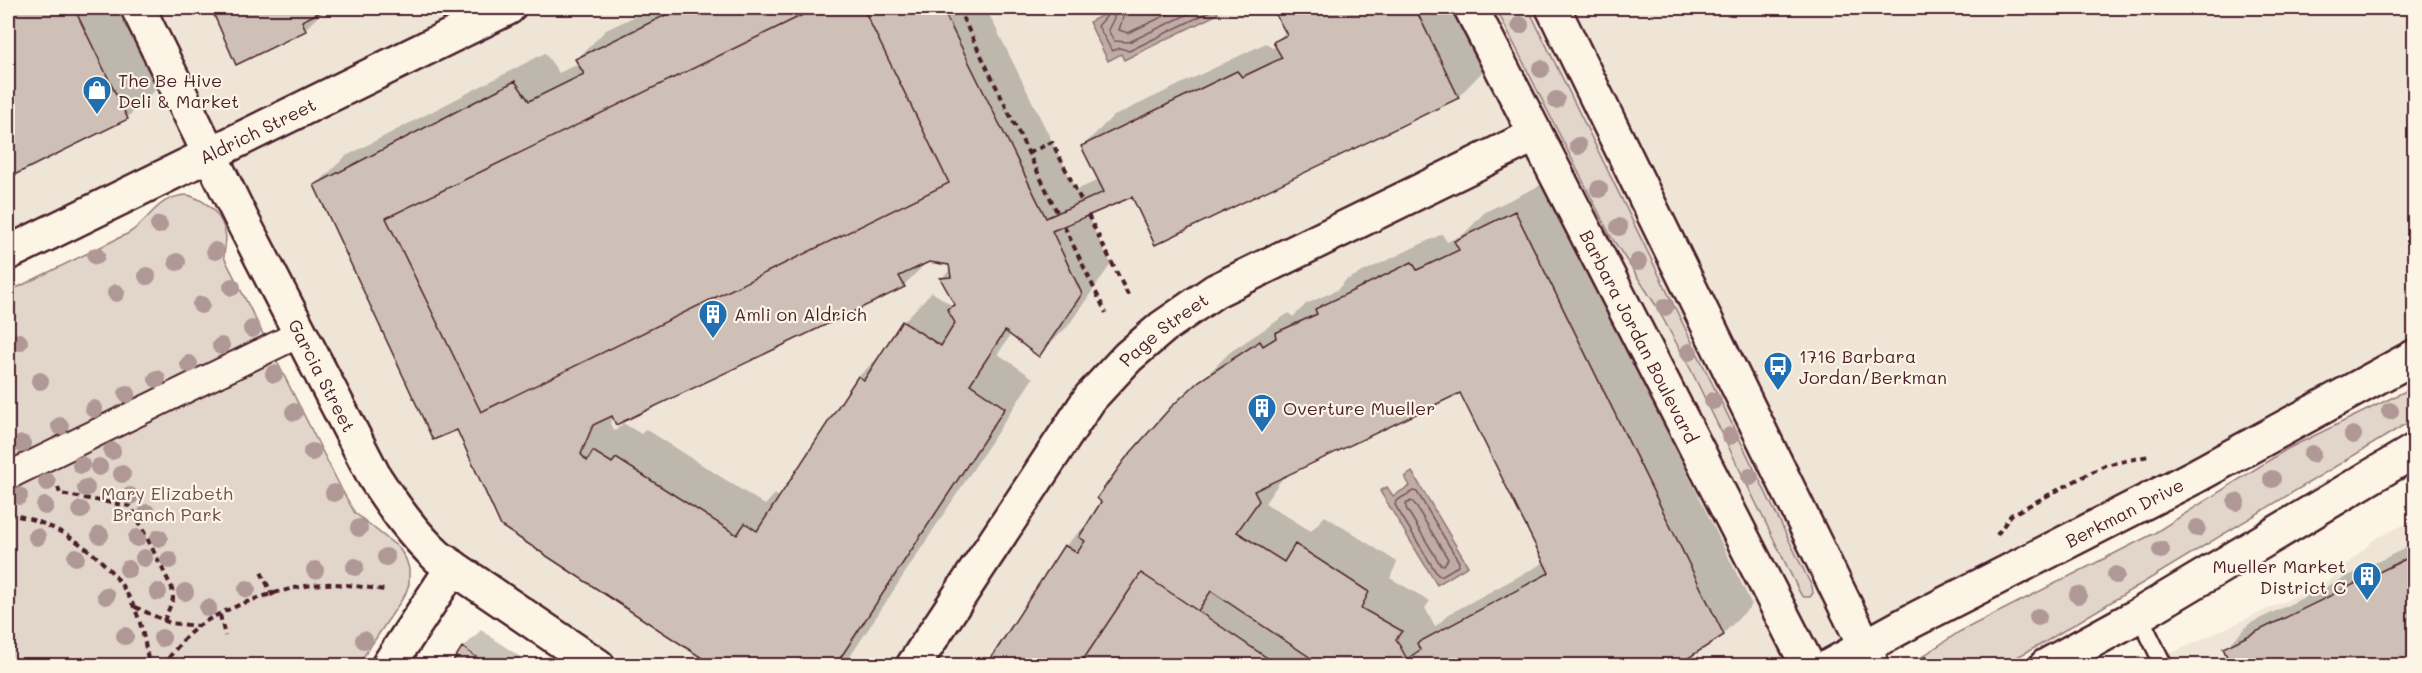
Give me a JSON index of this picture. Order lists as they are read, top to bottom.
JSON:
{
  "streets": {
    "street": [
      "Aldrich Street",
      "Page Street",
      "Barbara Jordan Boulevard",
      "Garcia Street",
      "Berkman Drive"
    ]
  },
  "crossings": [
    ["Aldrich Street", "Garcia Street"],
    ["Page Street", "Barbara Jordan Boulevard"]
  ],
  "parks": ["Mary Elizabeth Branch Park"],
  "places": {
    "shop": ["The Be Hive Deli & Market"],
    "building": ["Amli on Aldrich", "Overture Mueller", "Mueller Market District C"],
    "bus stop": ["1716 Barbara Jordan/Berkman"]
  }
}
